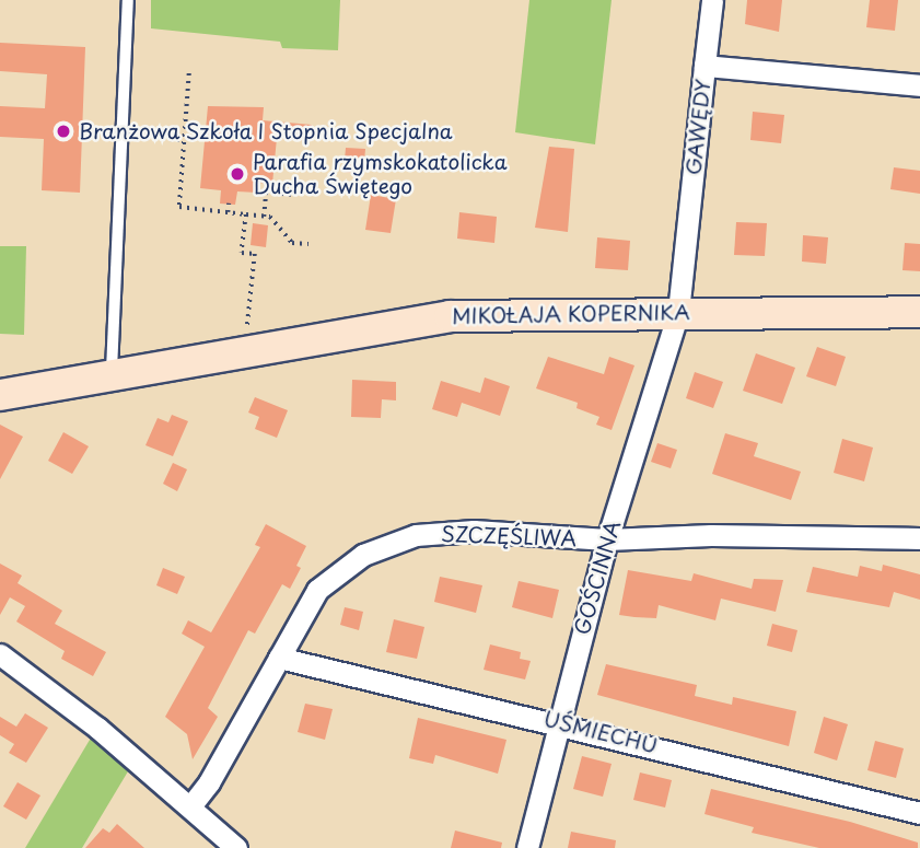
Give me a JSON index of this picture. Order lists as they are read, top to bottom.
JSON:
{
  "streets": {
    "street": [
      "GAWĘDY",
      "MIKOŁAJA KOPERNIKA",
      "SZCZĘŚLIWA",
      "GOŚCINNA",
      "UŚMIECHU"
    ]
  },
  "crossings": [
    ["GAWĘDY", "MIKOŁAJA KOPERNIKA"],
    ["GAWĘDY", "GOŚCINNA"],
    ["MIKOŁAJA KOPERNIKA", "GOŚCINNA"],
    ["SZCZĘŚLIWA", "GOŚCINNA"],
    ["SZCZĘŚLIWA", "UŚMIECHU"],
    ["GOŚCINNA", "UŚMIECHU"]
  ],
  "places": ["Branżowa Szkoła I Stopnia Specjalna", "Parafia rzymskokatolicka Ducha Świętego"]
}
